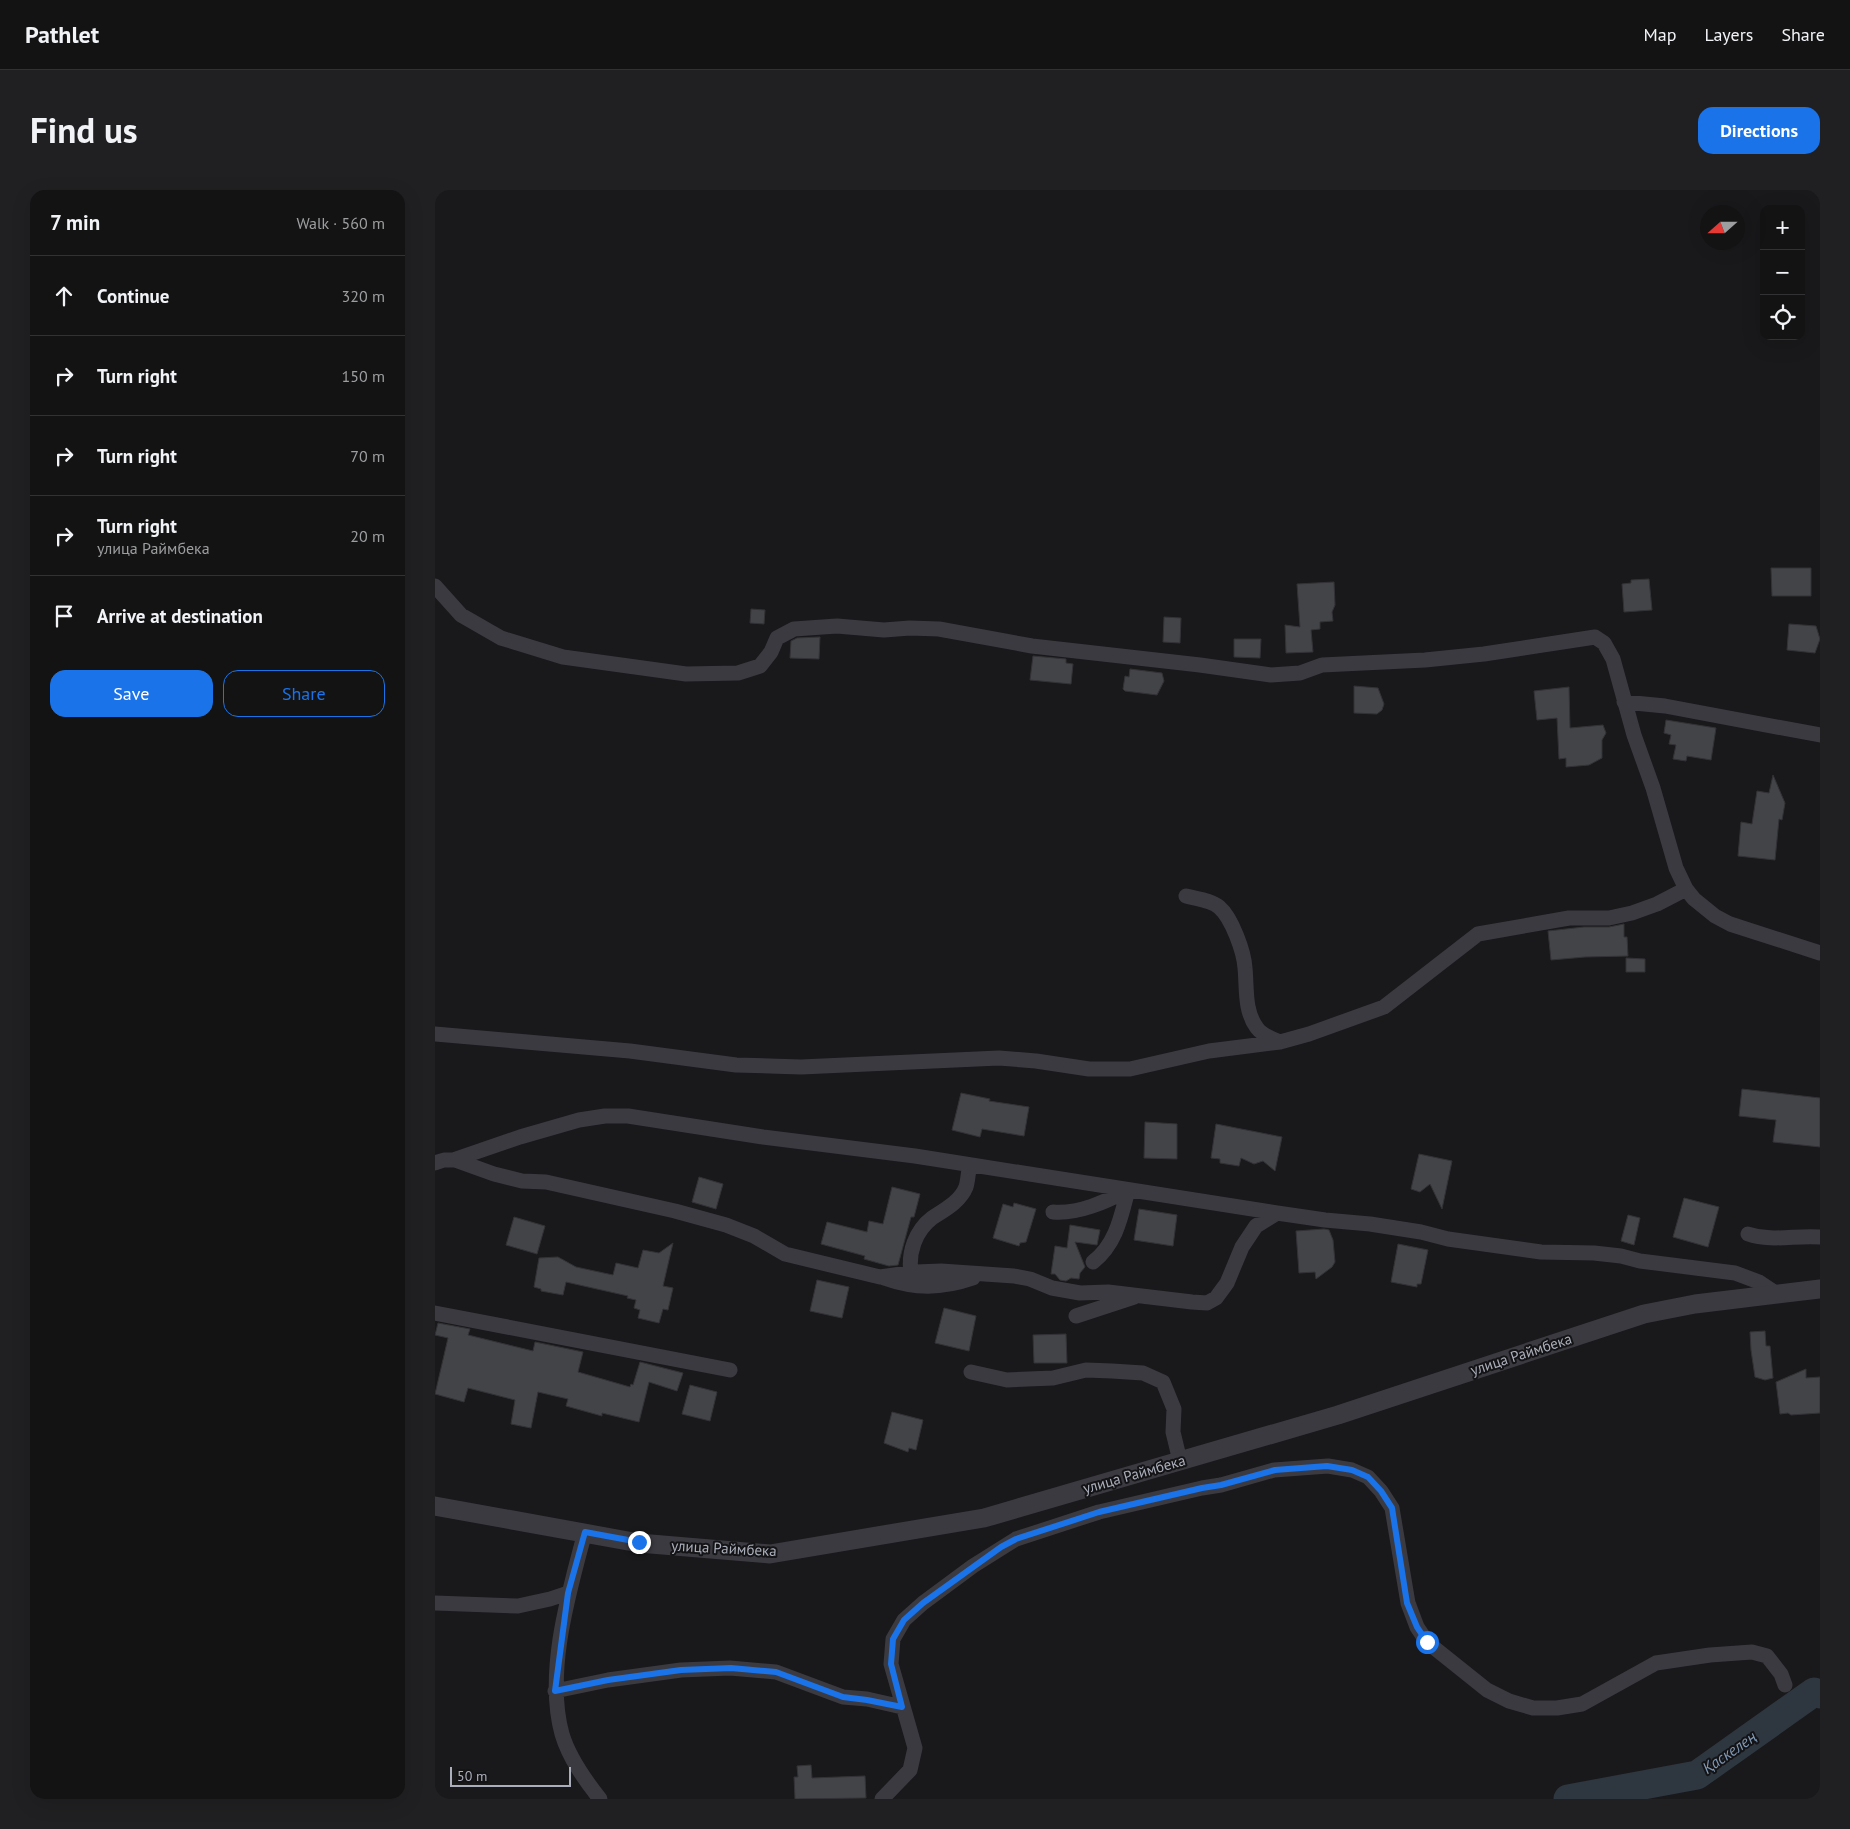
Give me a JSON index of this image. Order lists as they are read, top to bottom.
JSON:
{
  "streets": {
    "street": ["улица Раймбека"]
  },
  "water": ["Қаскелең"],
  "scale_bar": "50 m",
  "north": "left",
  "page": {
    "header": "Pathlet",
    "nav": ["Map", "Layers", "Share"],
    "title": "Find us",
    "buttons": [
      "Directions",
      ["Save", "Share"]
    ],
    "heading": ["7 min", "Walk · 560 m"],
    "map_buttons": ["+", "−"],
    "list": [
      ["Continue", "320 m"],
      ["Turn right", "150 m"],
      ["Turn right", "70 m"],
      ["Turn right", "улица Раймбека", "20 m"],
      "Arrive at destination"
    ],
    "scale": "50 m"
  }
}
